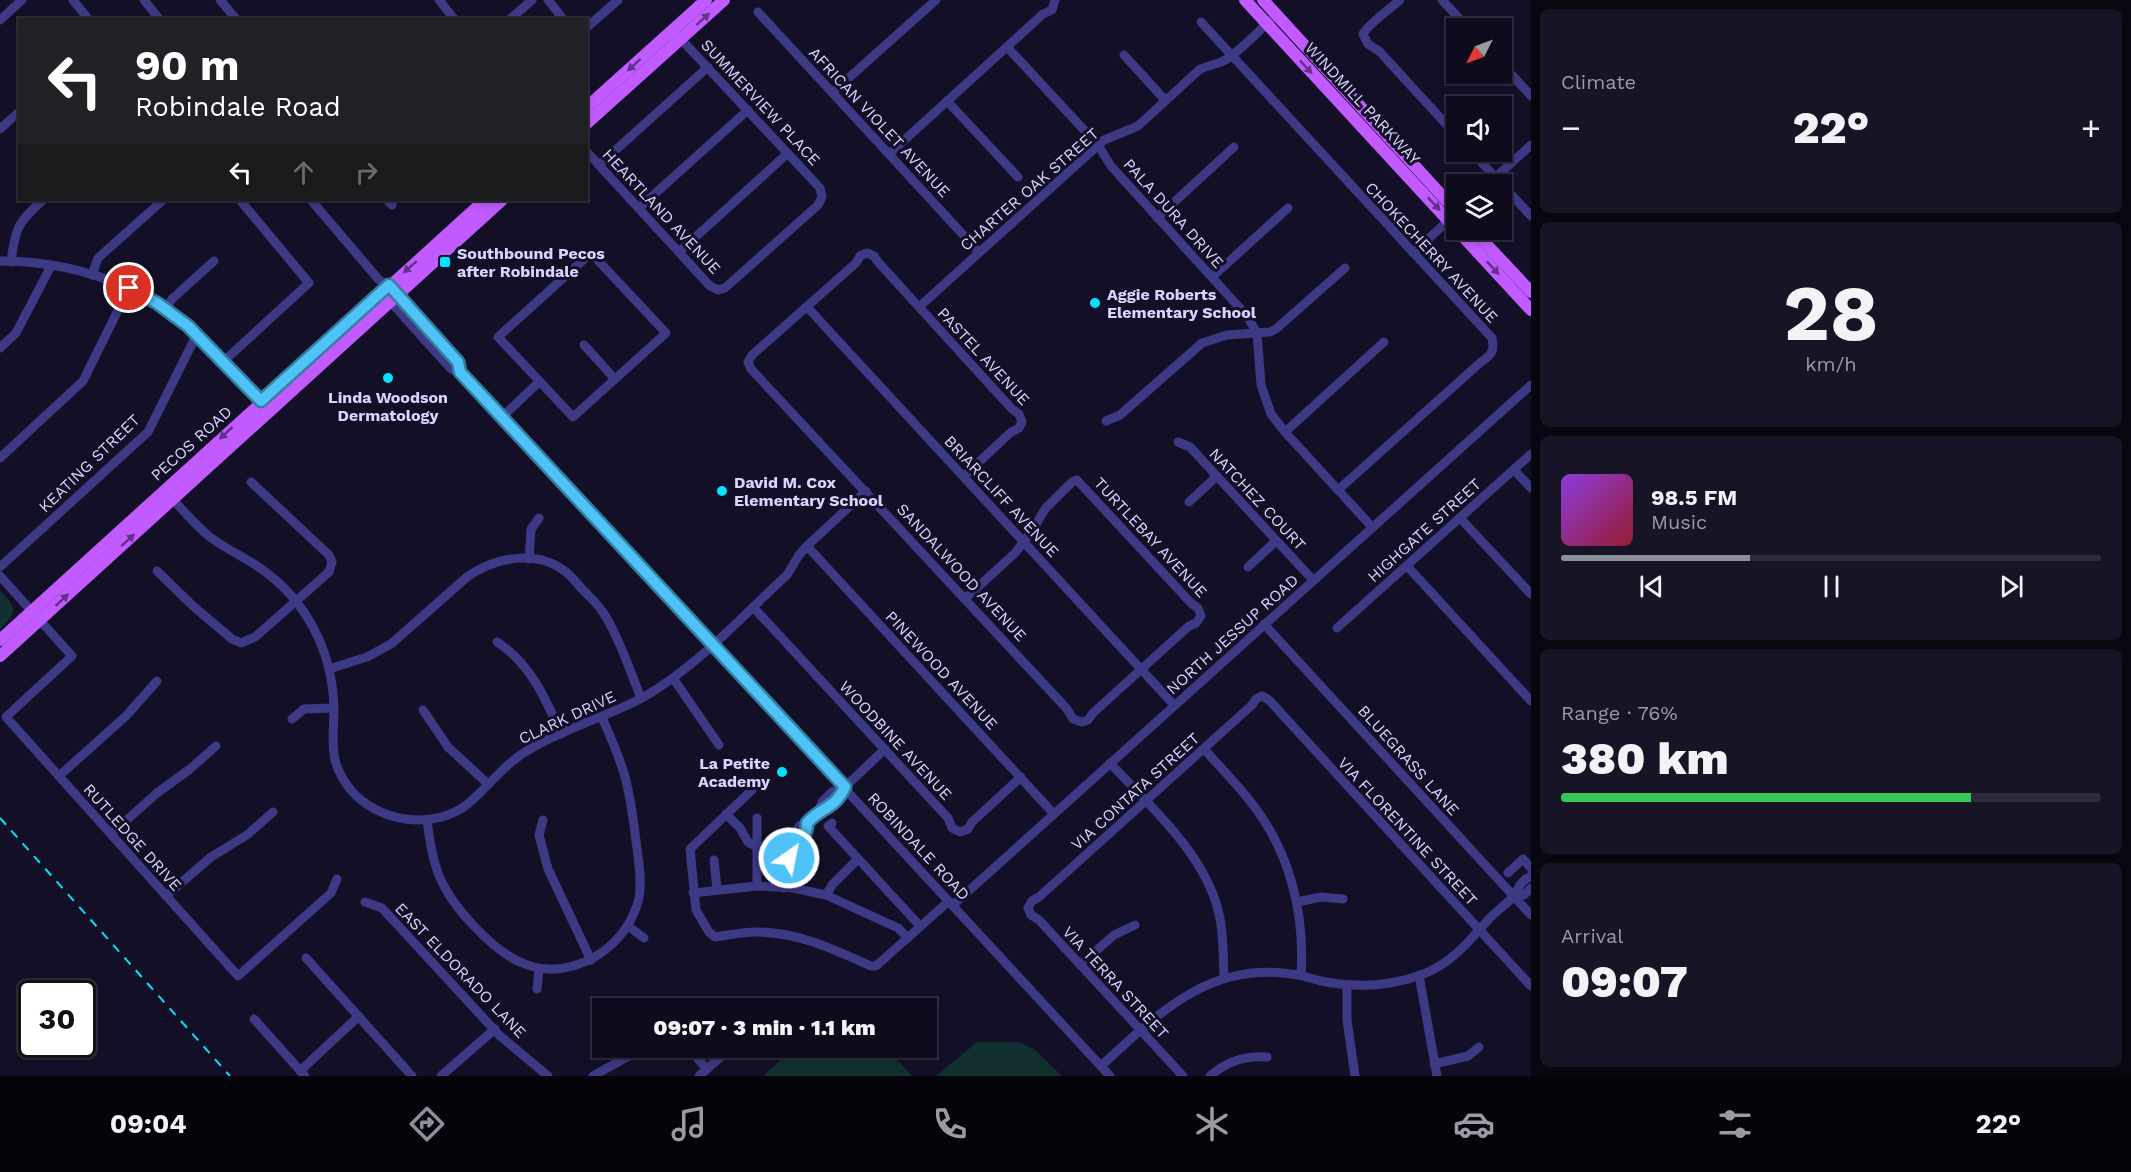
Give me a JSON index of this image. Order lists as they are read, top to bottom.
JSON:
{
  "streets": {
    "main road": ["WINDMILL PARKWAY", "PECOS ROAD"],
    "street": [
      "SUMMERVIEW PLACE",
      "AFRICAN VIOLET AVENUE",
      "CHARTER OAK STREET",
      "HEARTLAND AVENUE",
      "PALA DURA DRIVE",
      "CHOKECHERRY AVENUE",
      "PASTEL AVENUE",
      "KEATING STREET",
      "BRIARCLIFF AVENUE",
      "NATCHEZ COURT",
      "HIGHGATE STREET",
      "TURTLEBAY AVENUE",
      "SANDALWOOD AVENUE",
      "NORTH JESSUP ROAD",
      "PINEWOOD AVENUE",
      "CLARK DRIVE",
      "WOODBINE AVENUE",
      "BLUEGRASS LANE",
      "VIA CONTATA STREET",
      "VIA FLORENTINE STREET",
      "RUTLEDGE DRIVE",
      "ROBINDALE ROAD",
      "EAST ELDORADO LANE",
      "VIA TERRA STREET"
    ]
  },
  "crossings": [
    ["SUMMERVIEW PLACE", "HEARTLAND AVENUE"],
    ["WINDMILL PARKWAY", "CHARTER OAK STREET"],
    ["AFRICAN VIOLET AVENUE", "CHARTER OAK STREET"],
    ["CHARTER OAK STREET", "PALA DURA DRIVE"],
    ["CHARTER OAK STREET", "CHOKECHERRY AVENUE"],
    ["CHARTER OAK STREET", "PASTEL AVENUE"],
    ["PASTEL AVENUE", "BRIARCLIFF AVENUE"],
    ["PASTEL AVENUE", "SANDALWOOD AVENUE"],
    ["PECOS ROAD", "CLARK DRIVE"],
    ["PECOS ROAD", "RUTLEDGE DRIVE"],
    ["PECOS ROAD", "ROBINDALE ROAD"],
    ["BRIARCLIFF AVENUE", "TURTLEBAY AVENUE"],
    ["BRIARCLIFF AVENUE", "SANDALWOOD AVENUE"],
    ["BRIARCLIFF AVENUE", "NORTH JESSUP ROAD"],
    ["NATCHEZ COURT", "NORTH JESSUP ROAD"],
    ["TURTLEBAY AVENUE", "SANDALWOOD AVENUE"],
    ["SANDALWOOD AVENUE", "CLARK DRIVE"],
    ["NORTH JESSUP ROAD", "PINEWOOD AVENUE"],
    ["NORTH JESSUP ROAD", "BLUEGRASS LANE"],
    ["NORTH JESSUP ROAD", "ROBINDALE ROAD"],
    ["PINEWOOD AVENUE", "CLARK DRIVE"],
    ["PINEWOOD AVENUE", "WOODBINE AVENUE"],
    ["CLARK DRIVE", "WOODBINE AVENUE"],
    ["CLARK DRIVE", "ROBINDALE ROAD"],
    ["VIA CONTATA STREET", "VIA FLORENTINE STREET"],
    ["VIA CONTATA STREET", "VIA TERRA STREET"]
  ],
  "places": {
    "transit": ["Southbound Pecos after Robindale"],
    "other": [
      "Aggie Roberts Elementary School",
      "Linda Woodson Dermatology",
      "David M. Cox Elementary School",
      "La Petite Academy"
    ]
  },
  "north": "bottom left",
  "page": {
    "tile": [
      "Climate",
      ["28", "km/h"],
      ["Range · 76%", "380 km"],
      ["Arrival", "09:07"]
    ],
    "turn": ["90 m", "Robindale Road"],
    "heat": ["−", "22°", "+"],
    "song": ["98.5 FM", "Music"],
    "limit": "30",
    "trip": "09:07 · 3 min · 1.1 km",
    "tabs": ["09:04", "22°"]
  }
}
